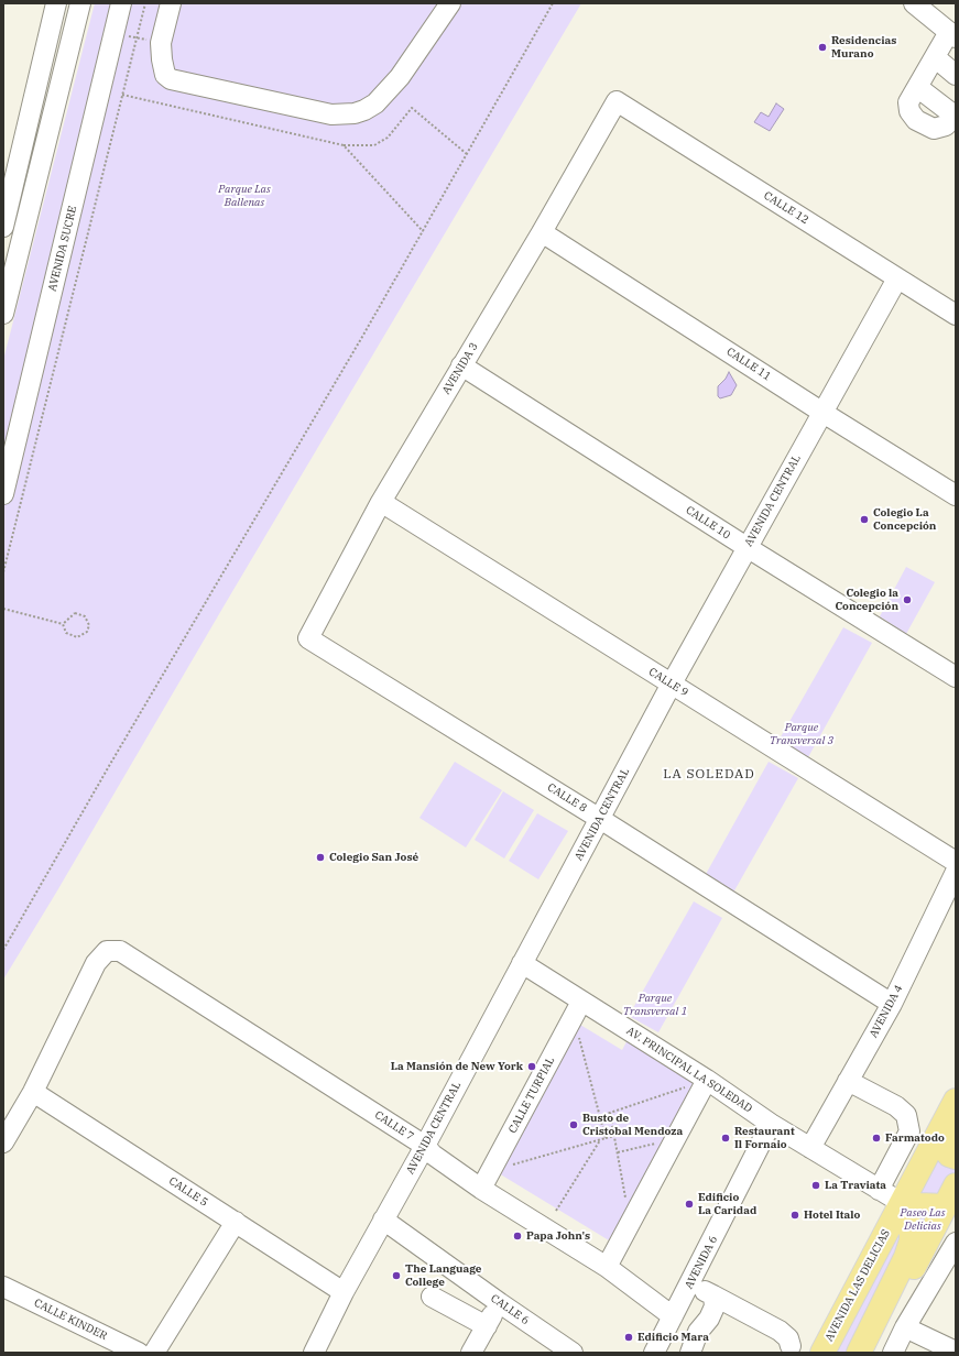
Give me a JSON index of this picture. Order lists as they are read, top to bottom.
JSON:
{
  "streets": {
    "main road": ["AVENIDA LAS DELICIAS"],
    "street": [
      "CALLE 12",
      "AVENIDA SUCRE",
      "CALLE 11",
      "AVENIDA 3",
      "AVENIDA CENTRAL",
      "CALLE 10",
      "CALLE 9",
      "CALLE 8",
      "AVENIDA 4",
      "AV. PRINCIPAL LA SOLEDAD",
      "CALLE TURPIAL",
      "CALLE 7",
      "CALLE 5",
      "AVENIDA 6",
      "CALLE 6",
      "CALLE KINDER"
    ]
  },
  "crossings": [
    ["CALLE 12", "AVENIDA 3"],
    ["CALLE 12", "AVENIDA CENTRAL"],
    ["CALLE 11", "AVENIDA 3"],
    ["CALLE 11", "AVENIDA CENTRAL"],
    ["AVENIDA 3", "CALLE 10"],
    ["AVENIDA 3", "CALLE 9"],
    ["AVENIDA 3", "CALLE 8"],
    ["AVENIDA CENTRAL", "CALLE 10"],
    ["AVENIDA CENTRAL", "CALLE 9"],
    ["AVENIDA CENTRAL", "CALLE 8"],
    ["AVENIDA CENTRAL", "AV. PRINCIPAL LA SOLEDAD"],
    ["AVENIDA CENTRAL", "CALLE 7"],
    ["AVENIDA CENTRAL", "CALLE 5"],
    ["AVENIDA CENTRAL", "CALLE 6"],
    ["CALLE 8", "AVENIDA 4"],
    ["AVENIDA 4", "AV. PRINCIPAL LA SOLEDAD"],
    ["AV. PRINCIPAL LA SOLEDAD", "CALLE TURPIAL"],
    ["AV. PRINCIPAL LA SOLEDAD", "AVENIDA 6"],
    ["AV. PRINCIPAL LA SOLEDAD", "AVENIDA LAS DELICIAS"],
    ["CALLE TURPIAL", "CALLE 7"],
    ["CALLE 7", "CALLE 5"],
    ["CALLE 7", "AVENIDA 6"]
  ],
  "districts": ["LA SOLEDAD"],
  "parks": [
    "Parque Las Ballenas",
    "Parque Transversal 3",
    "Parque Transversal 1",
    "Paseo Las Delicias"
  ],
  "places": [
    "Residencias Murano",
    "Colegio La Concepción",
    "Colegio la Concepción",
    "Colegio San José",
    "La Mansión de New York",
    "Busto de Cristobal Mendoza",
    "Restaurant Il Fornaio",
    "Farmatodo",
    "La Traviata",
    "Edificio La Caridad",
    "Hotel Italo",
    "Papa John's",
    "The Language College",
    "Edificio Mara"
  ]
}
